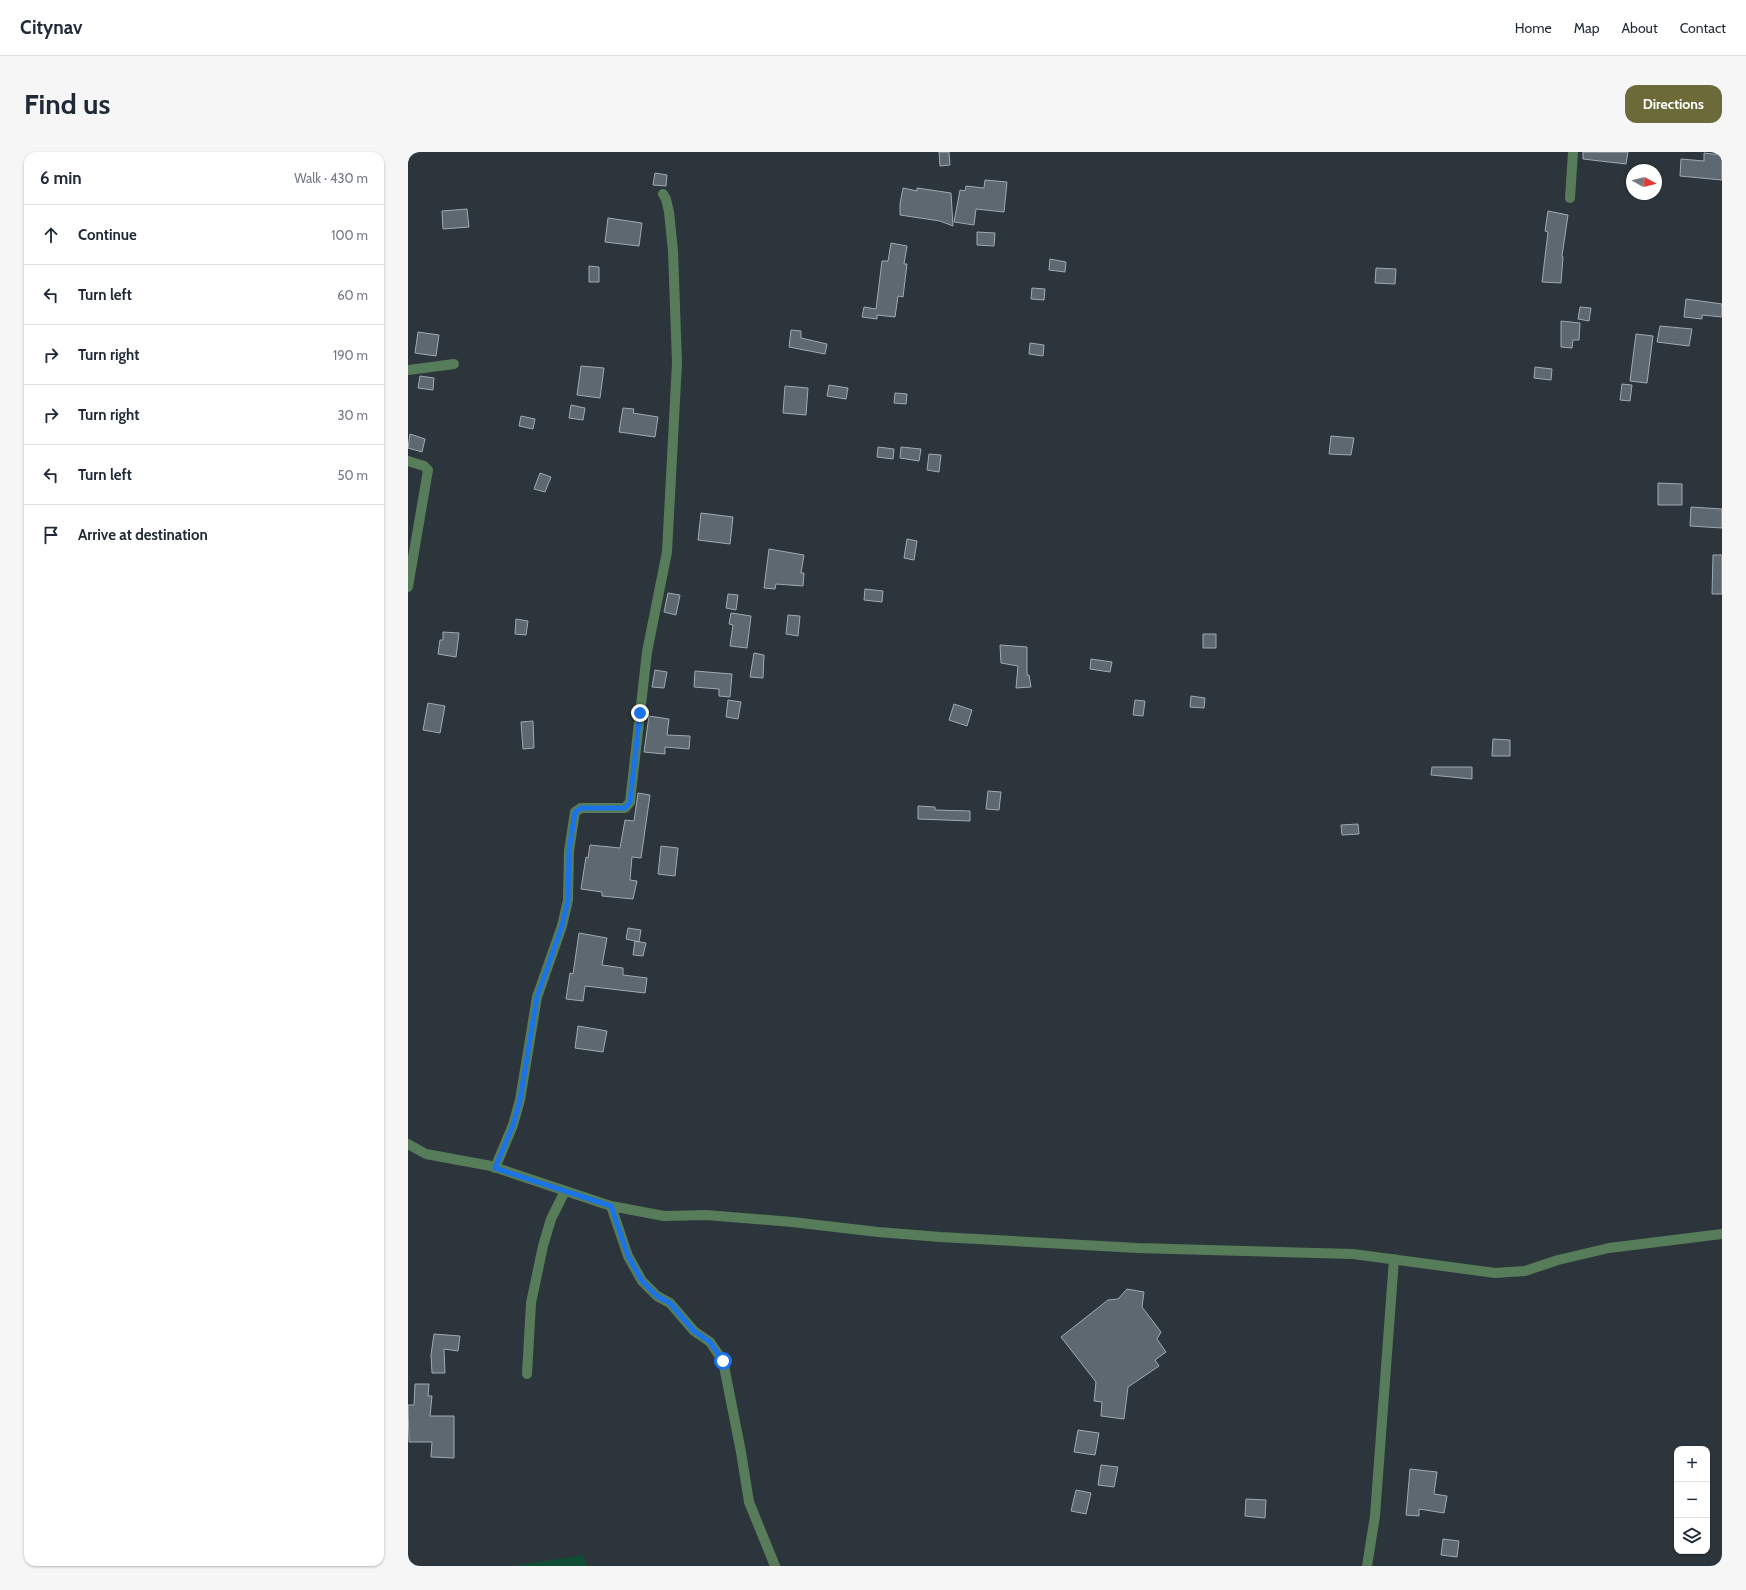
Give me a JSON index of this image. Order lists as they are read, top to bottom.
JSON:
{
  "north": "right",
  "page": {
    "header": "Citynav",
    "nav": [
      "Home",
      "Map",
      "About",
      "Contact"
    ],
    "buttons": "Directions",
    "title": "Find us",
    "heading": ["6 min", "Walk · 430 m"],
    "list": [
      ["Continue", "100 m"],
      ["Turn left", "60 m"],
      ["Turn right", "190 m"],
      ["Turn right", "30 m"],
      ["Turn left", "50 m"],
      "Arrive at destination"
    ],
    "map_buttons": ["+", "−"]
  }
}
